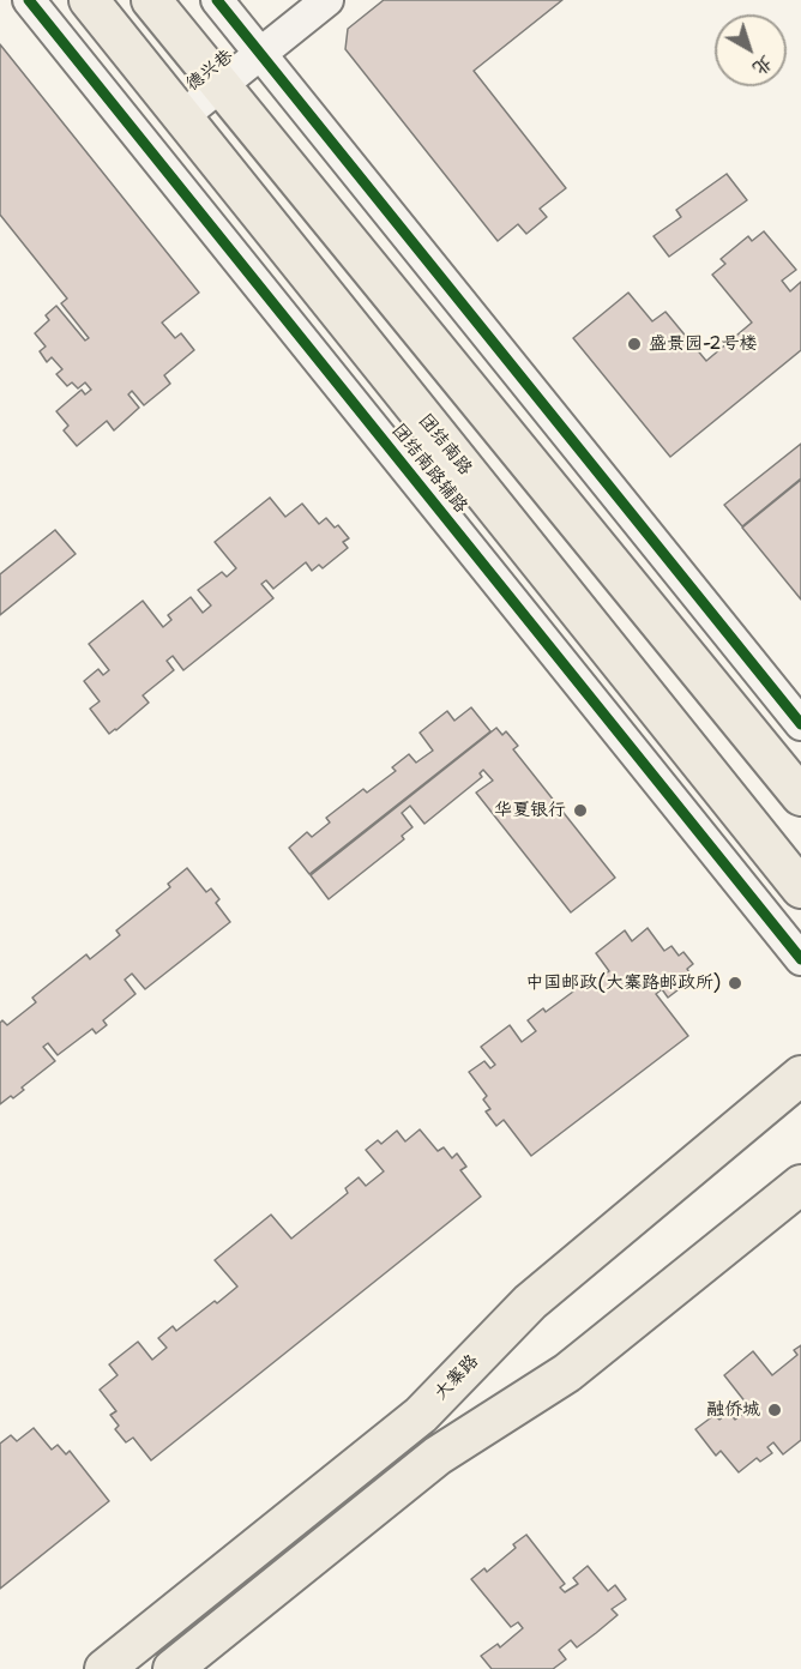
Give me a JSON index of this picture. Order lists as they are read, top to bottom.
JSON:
{
  "streets": {
    "main road": ["团结南路", "大寨路"],
    "street": ["德兴巷", "团结南路辅路"]
  },
  "crossings": [
    ["德兴巷", "团结南路"]
  ],
  "places": [
    "盛景园-2号楼",
    "华夏银行",
    "中国邮政(大寨路邮政所)",
    "融侨城"
  ],
  "north": "bottom right"
}
